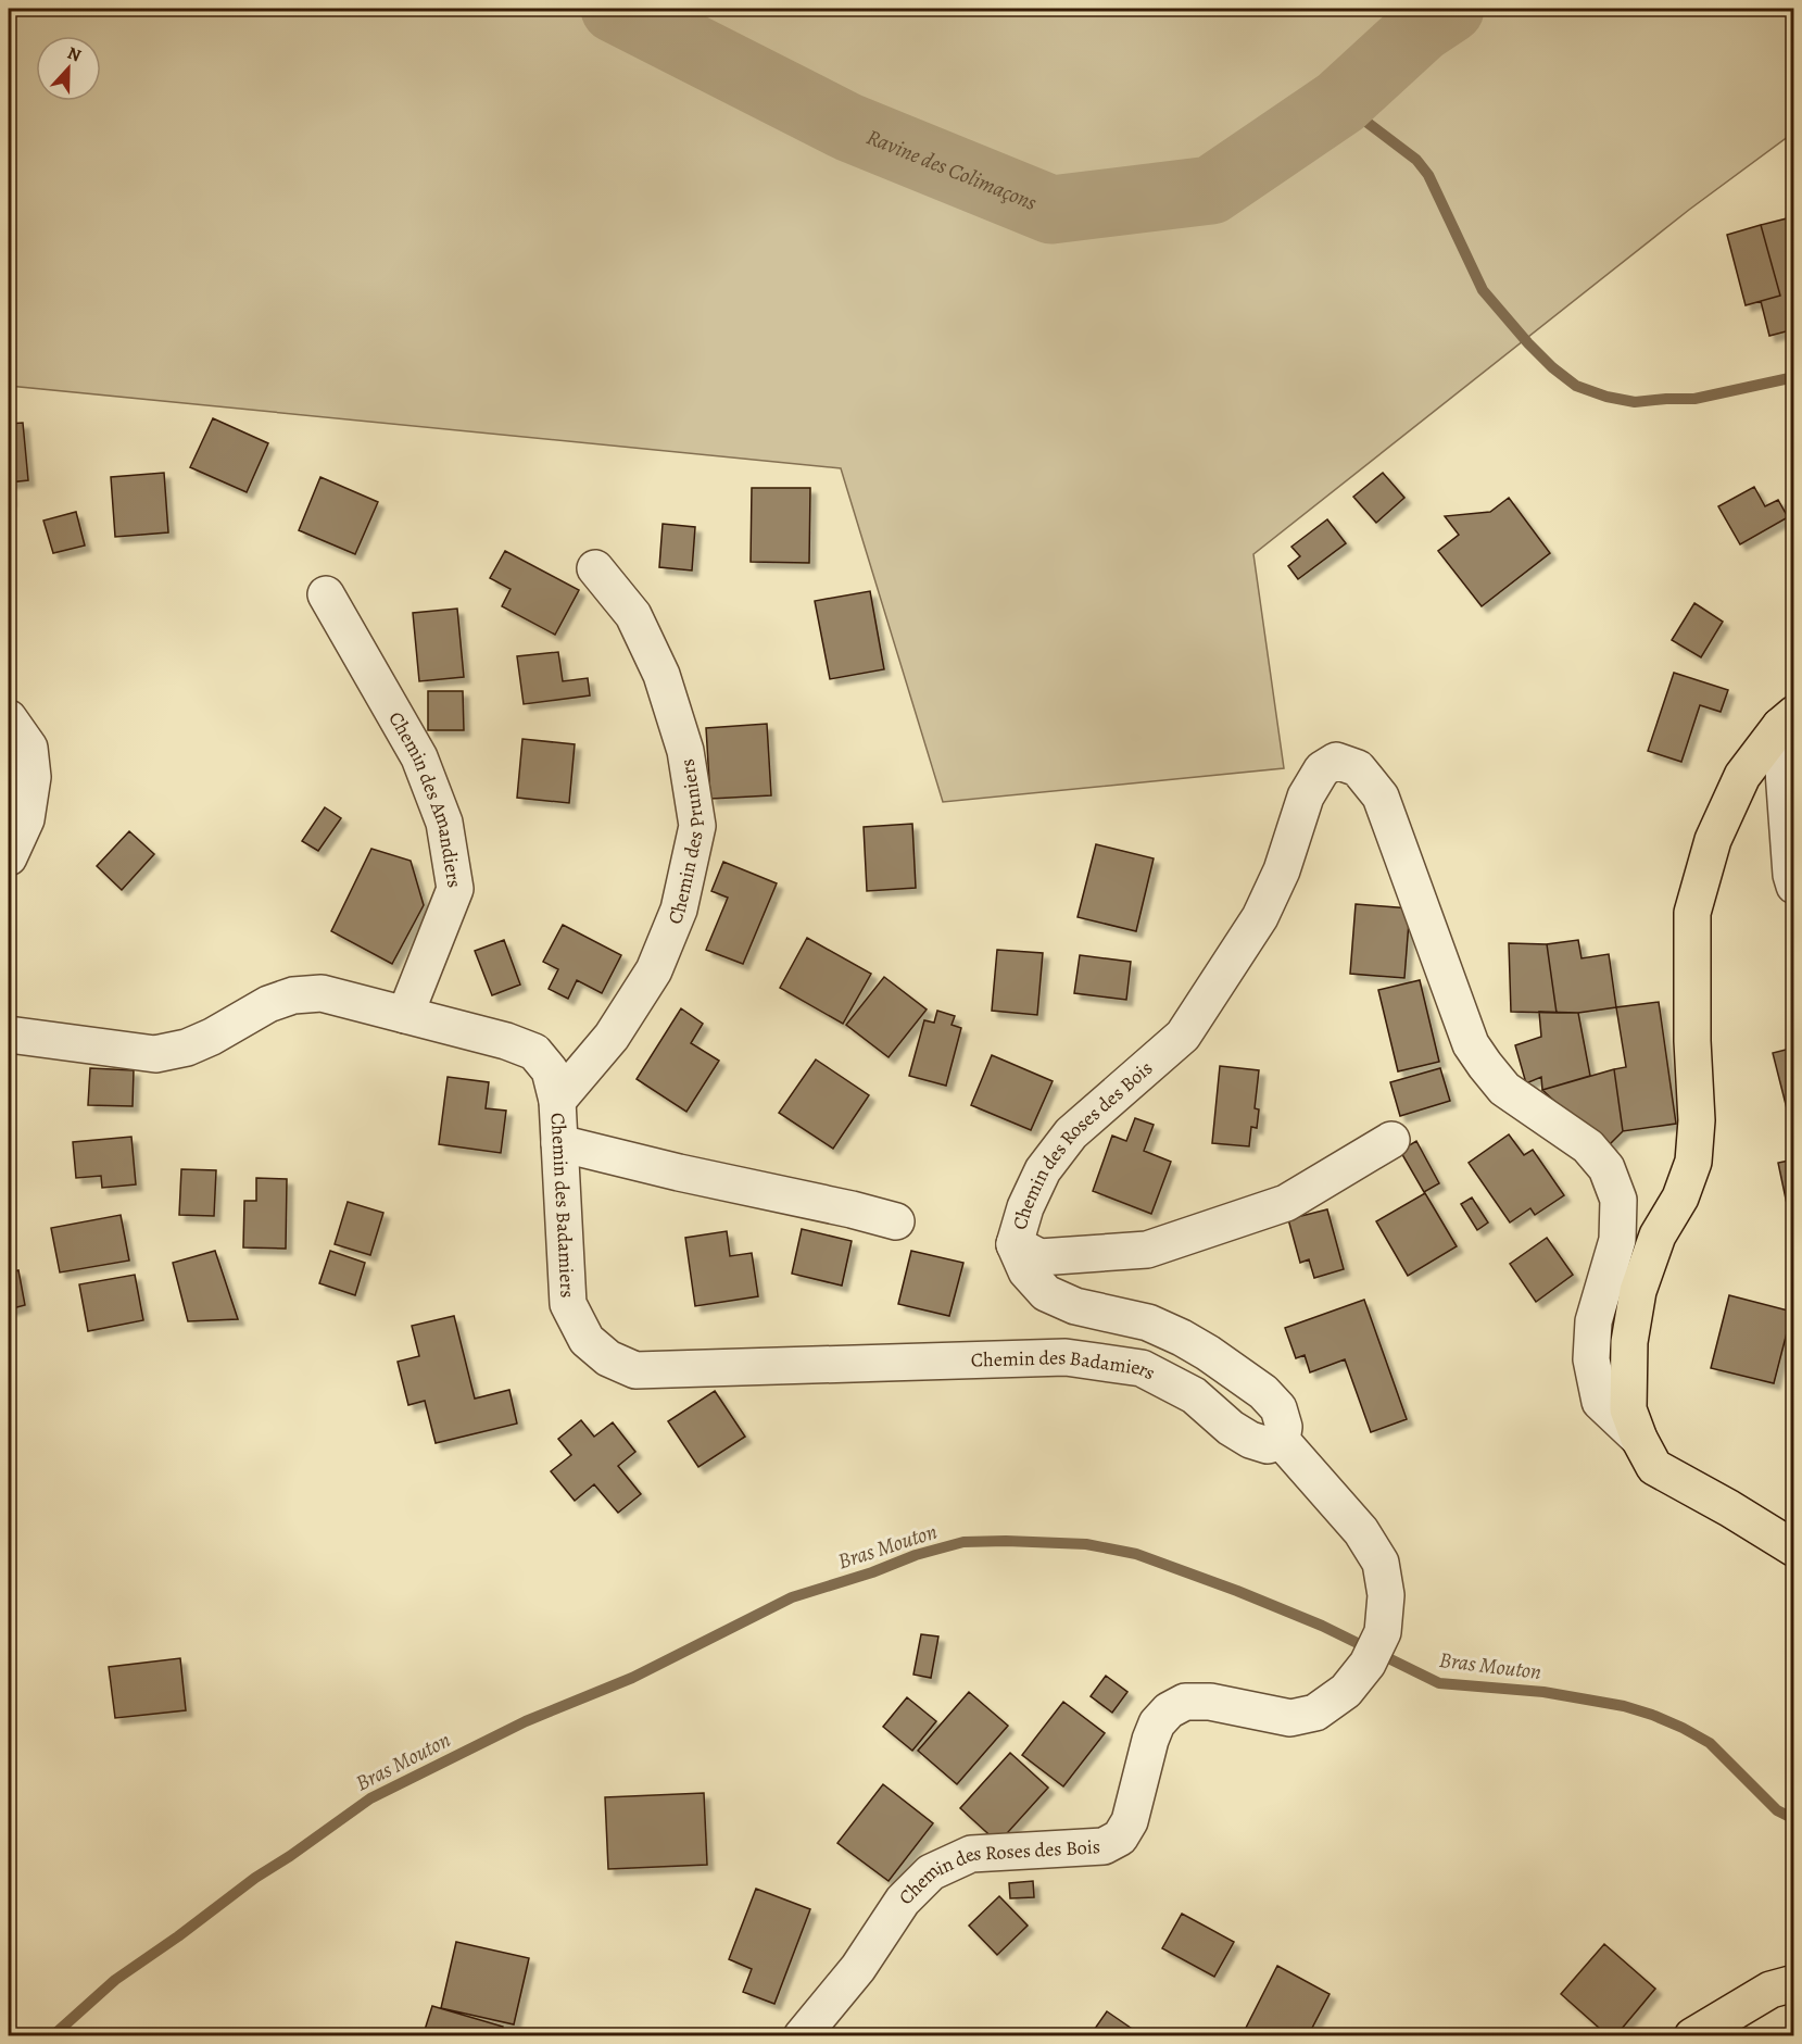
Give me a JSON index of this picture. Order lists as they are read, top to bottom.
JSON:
{
  "streets": {
    "street": [
      "Chemin des Amandiers",
      "Chemin des Pruniers",
      "Chemin des Roses des Bois",
      "Chemin des Badamiers"
    ]
  },
  "crossings": [
    ["Chemin des Amandiers", "Chemin des Badamiers"],
    ["Chemin des Pruniers", "Chemin des Badamiers"],
    ["Chemin des Roses des Bois", "Chemin des Badamiers"]
  ],
  "water": ["Ravine des Colimaçons", "Bras Mouton"],
  "north": "top"
}
